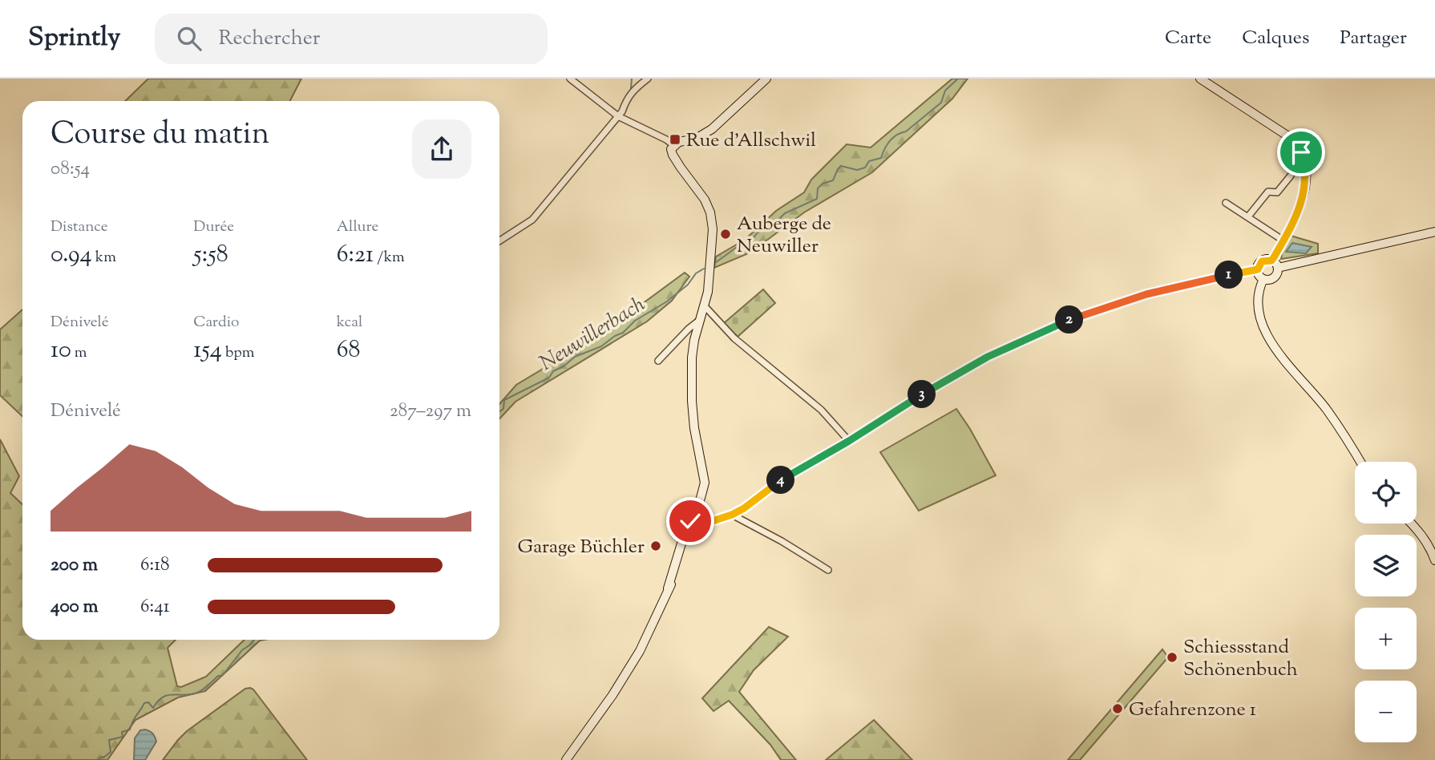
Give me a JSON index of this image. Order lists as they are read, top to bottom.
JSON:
{
  "water": ["Neuwillerbach"],
  "places": {
    "transit": ["Rue d'Allschwil"],
    "other": [
      "Auberge de Neuwiller",
      "Garage Büchler",
      "Schiessstand Schönenbuch",
      "Gefahrenzone 1"
    ]
  },
  "page": {
    "header": "Sprintly",
    "search": "Rechercher",
    "nav": ["Carte", "Calques", "Partager"],
    "heading": ["Course du matin", "08:54"],
    "stats": [
      ["Distance", "0.94 km"],
      ["Durée", "5:58"],
      ["Allure", "6:21 /km"],
      ["Dénivelé", "10 m"],
      ["Cardio", "154 bpm"],
      ["kcal", "68"]
    ],
    "pins": [
      "1",
      "2",
      "3",
      "4"
    ],
    "chart": ["Dénivelé", "287–297 m"],
    "map_buttons": ["+", "−"],
    "list": [
      {
        "name": "200 m",
        "note": "6:18"
      },
      {
        "name": "400 m",
        "note": "6:41"
      }
    ]
  }
}
